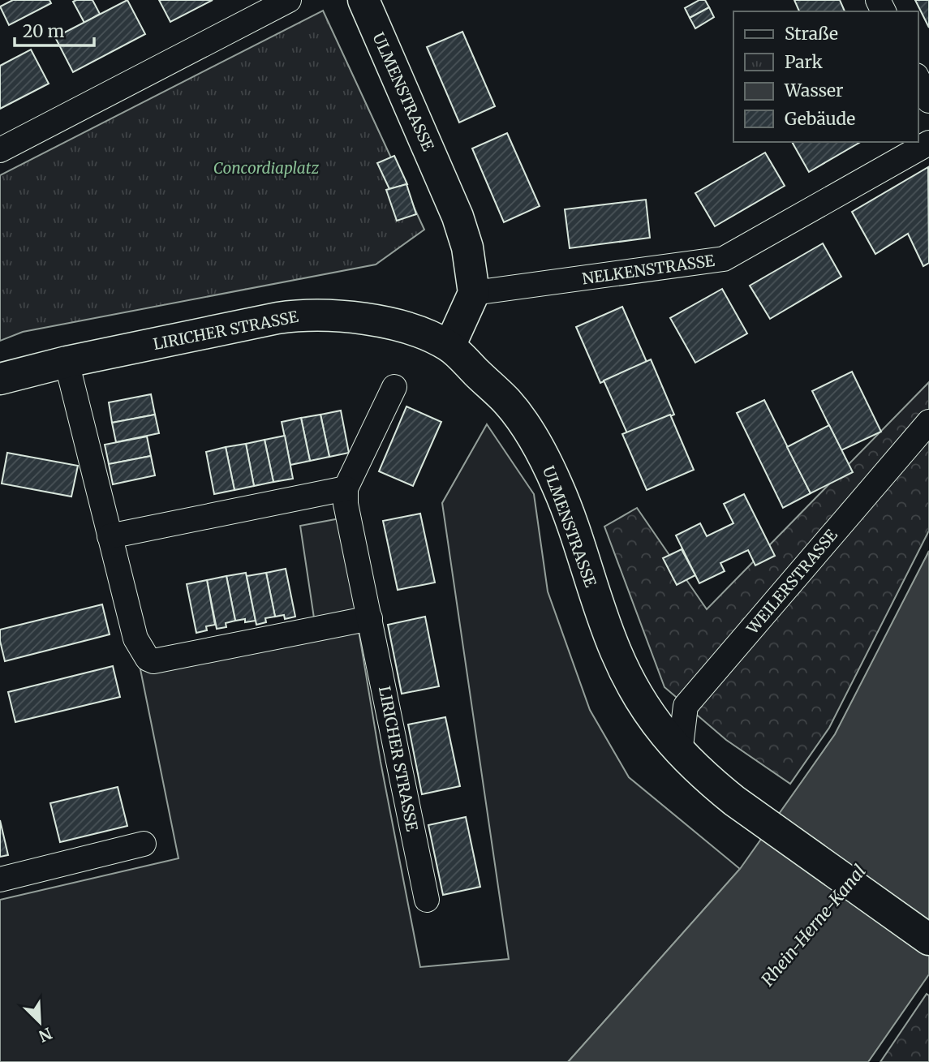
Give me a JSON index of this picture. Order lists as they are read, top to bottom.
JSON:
{
  "streets": {
    "street": [
      "ULMENSTRASSE",
      "NELKENSTRASSE",
      "LIRICHER STRASSE",
      "WEILERSTRASSE"
    ]
  },
  "crossings": [
    ["ULMENSTRASSE", "NELKENSTRASSE"],
    ["ULMENSTRASSE", "LIRICHER STRASSE"],
    ["ULMENSTRASSE", "WEILERSTRASSE"]
  ],
  "water": ["Rhein-Herne-Kanal"],
  "parks": ["Concordiaplatz"],
  "legend": [
    "Straße",
    "Park",
    "Wasser",
    "Gebäude"
  ],
  "scale_bar": "20 m",
  "north": "bottom right"
}
